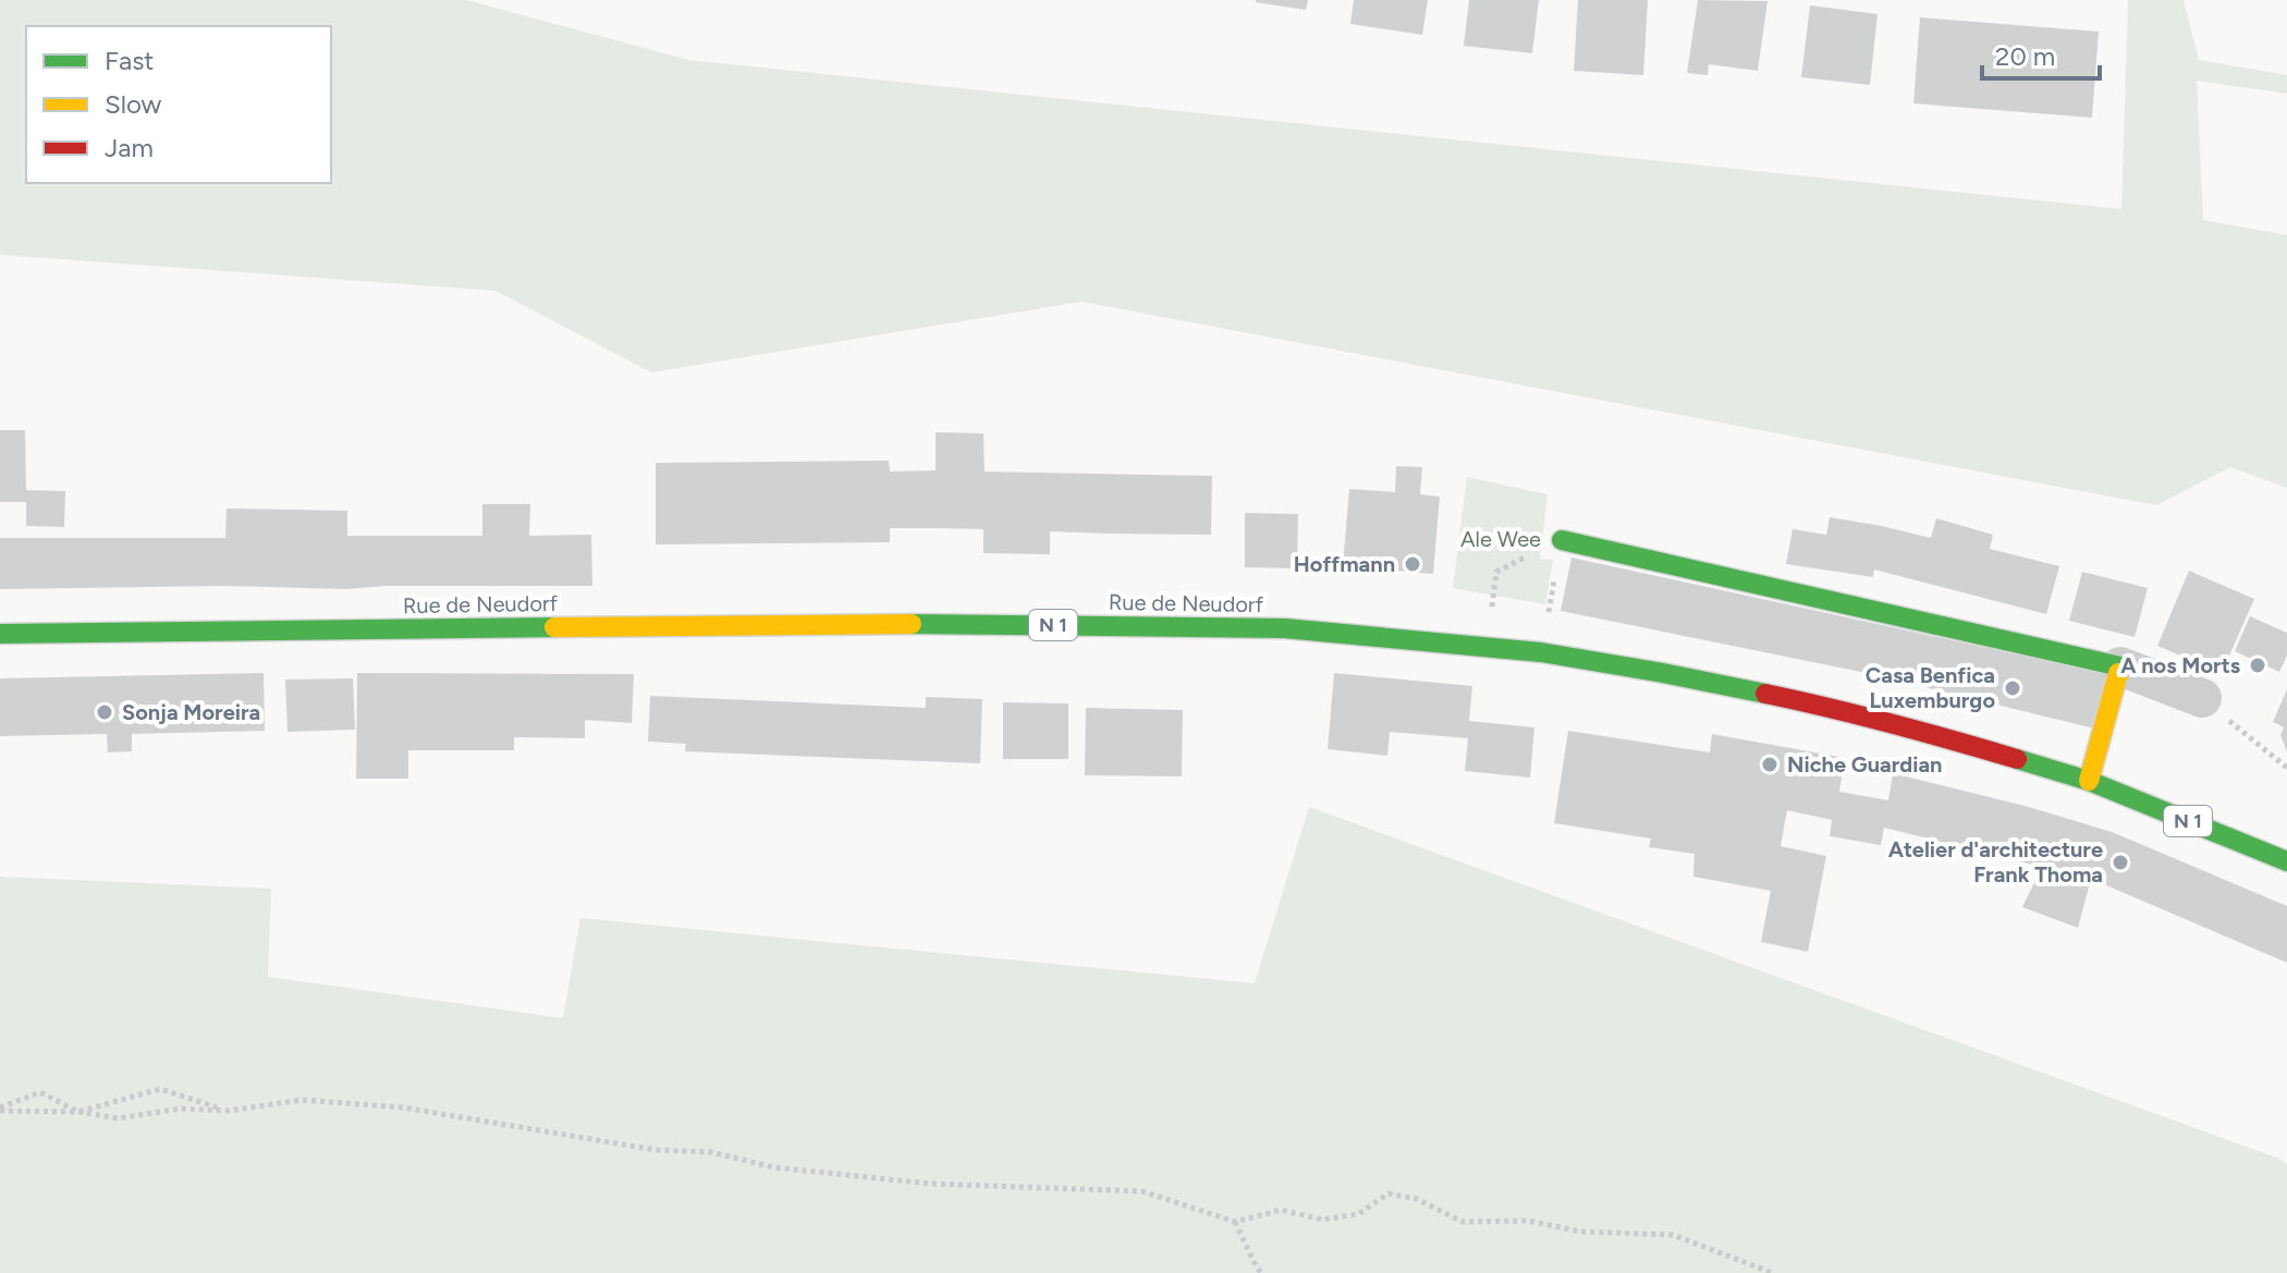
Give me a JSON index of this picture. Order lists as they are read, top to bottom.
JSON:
{
  "streets": {
    "main road": ["Rue de Neudorf", "N 1"]
  },
  "parks": ["Ale Wee"],
  "places": [
    "Hoffmann",
    "A nos Morts",
    "Casa Benfica Luxemburgo",
    "Sonja Moreira",
    "Niche Guardian",
    "Atelier d'architecture Frank Thoma"
  ],
  "legend": ["Fast", "Slow", "Jam"],
  "scale_bar": "20 m"
}
